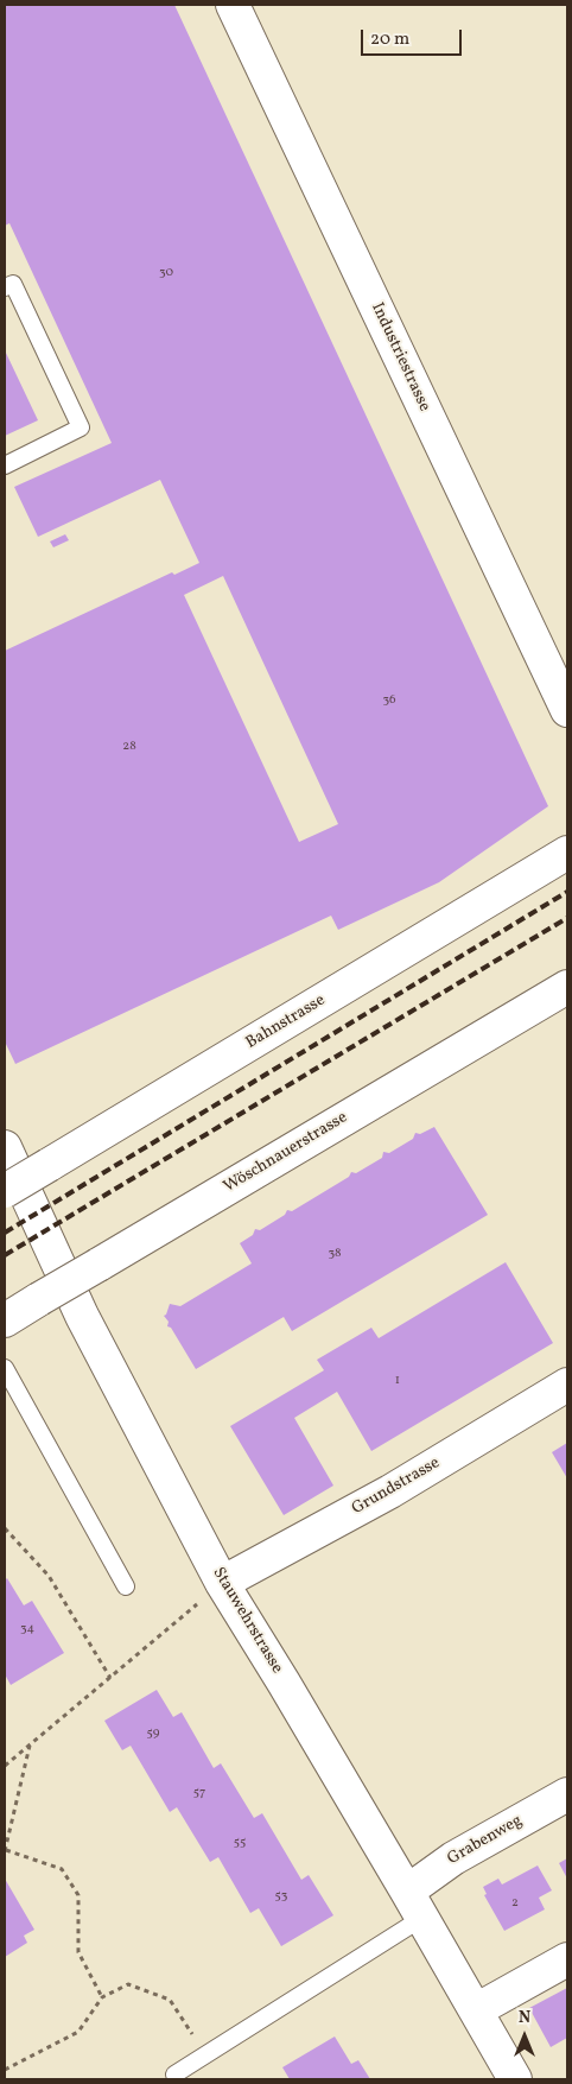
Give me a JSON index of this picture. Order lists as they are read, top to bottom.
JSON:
{
  "streets": {
    "street": [
      "Industriestrasse",
      "Bahnstrasse",
      "Wöschnauerstrasse",
      "Grundstrasse",
      "Stauwehrstrasse",
      "Grabenweg"
    ]
  },
  "crossings": [
    ["Grundstrasse", "Stauwehrstrasse"],
    ["Stauwehrstrasse", "Grabenweg"]
  ],
  "house_numbers": [
    "30",
    "36",
    "28",
    "38",
    "1",
    "34",
    "59",
    "57",
    "55",
    "53",
    "2"
  ],
  "scale_bar": "20 m",
  "north": "top"
}
